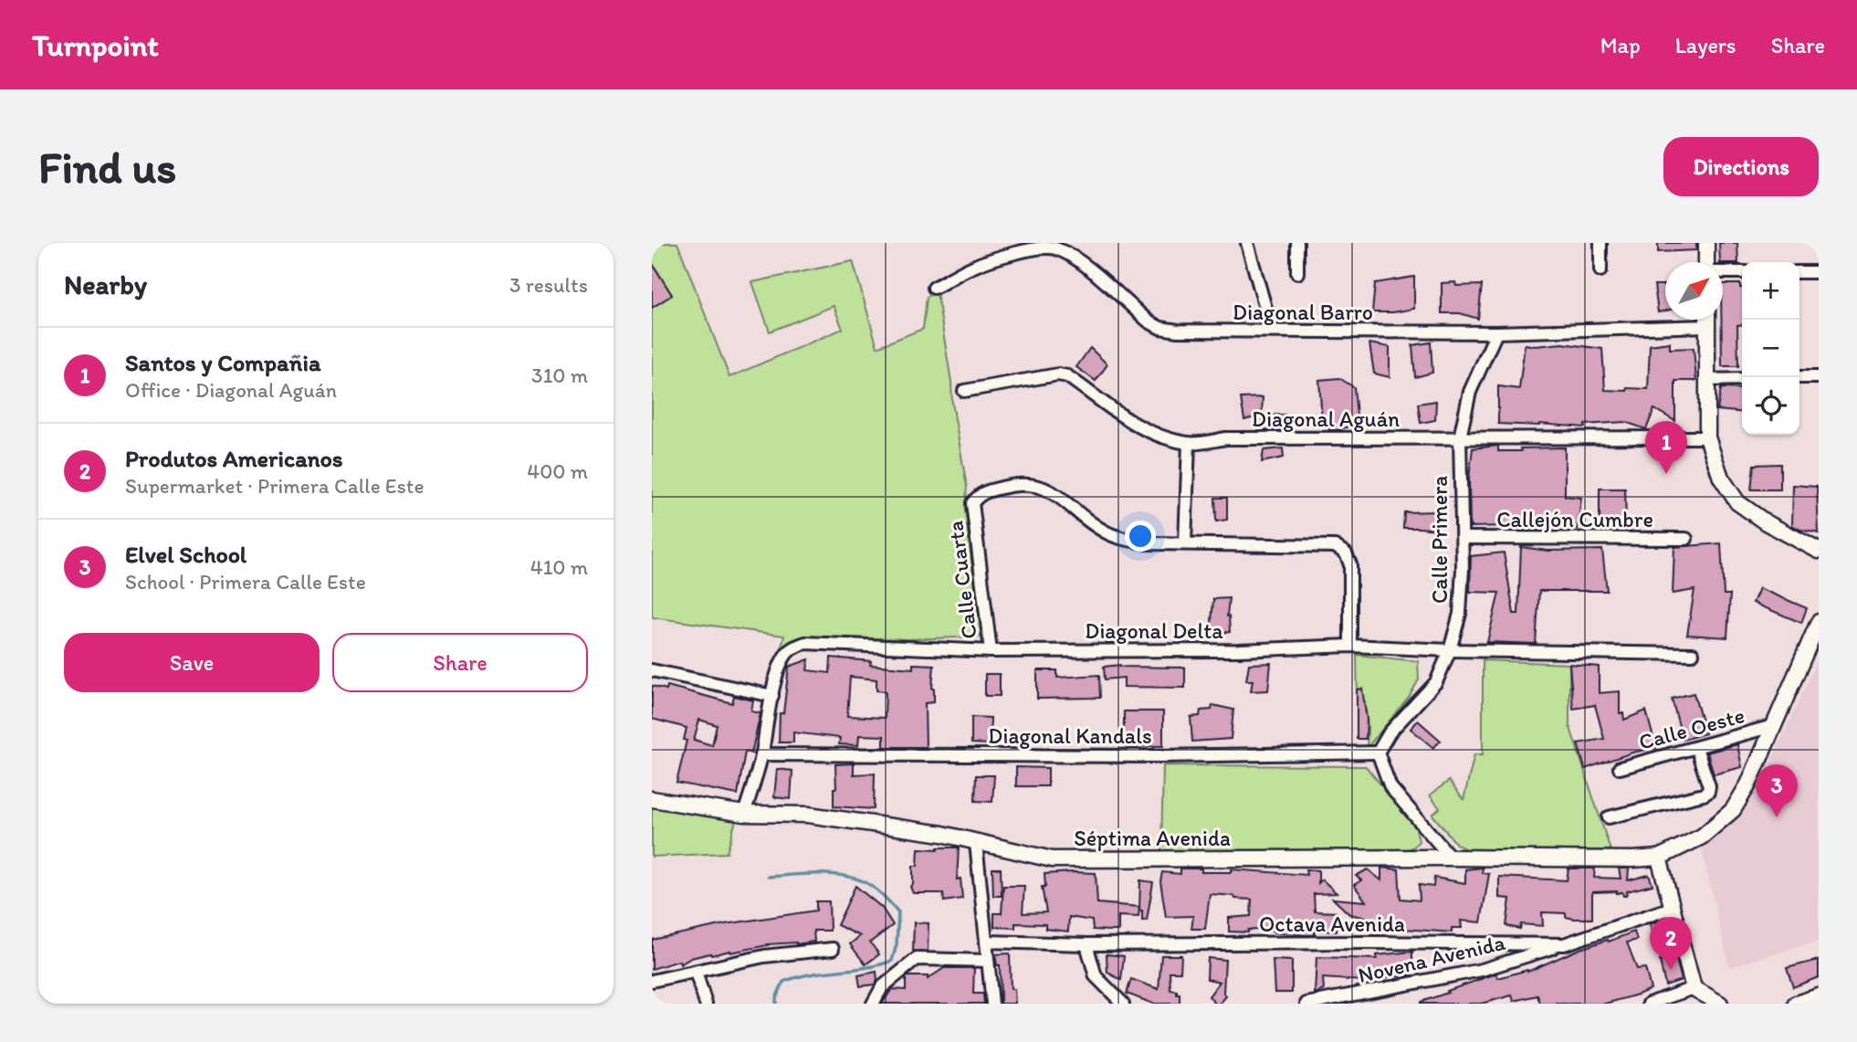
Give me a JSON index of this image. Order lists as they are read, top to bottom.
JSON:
{
  "streets": {
    "street": [
      "Diagonal Barro",
      "Diagonal Aguán",
      "Callejón Cumbre",
      "Calle Primera",
      "Calle Cuarta",
      "Diagonal Delta",
      "Calle Oeste",
      "Diagonal Kandals",
      "Séptima Avenida",
      "Octava Avenida",
      "Novena Avenida"
    ]
  },
  "crossings": [
    ["Diagonal Barro", "Calle Primera"],
    ["Diagonal Aguán", "Calle Primera"],
    ["Callejón Cumbre", "Calle Primera"],
    ["Calle Primera", "Diagonal Delta"],
    ["Calle Primera", "Diagonal Kandals"],
    ["Calle Cuarta", "Diagonal Delta"],
    ["Diagonal Delta", "Diagonal Kandals"],
    ["Diagonal Delta", "Séptima Avenida"],
    ["Octava Avenida", "Novena Avenida"]
  ],
  "north": "top right",
  "page": {
    "header": "Turnpoint",
    "nav": ["Map", "Layers", "Share"],
    "buttons": [
      "Directions",
      ["Save", "Share"]
    ],
    "title": "Find us",
    "heading": ["Nearby", "3 results"],
    "map_buttons": ["+", "−"],
    "list": [
      {
        "mark": "1",
        "name": "Santos y Compañia",
        "note": "Office · Diagonal Aguán",
        "value": "310 m"
      },
      {
        "mark": "2",
        "name": "Produtos Americanos",
        "note": "Supermarket · Primera Calle Este",
        "value": "400 m"
      },
      {
        "mark": "3",
        "name": "Elvel School",
        "note": "School · Primera Calle Este",
        "value": "410 m"
      }
    ],
    "pins": ["1", "3", "2"]
  }
}
